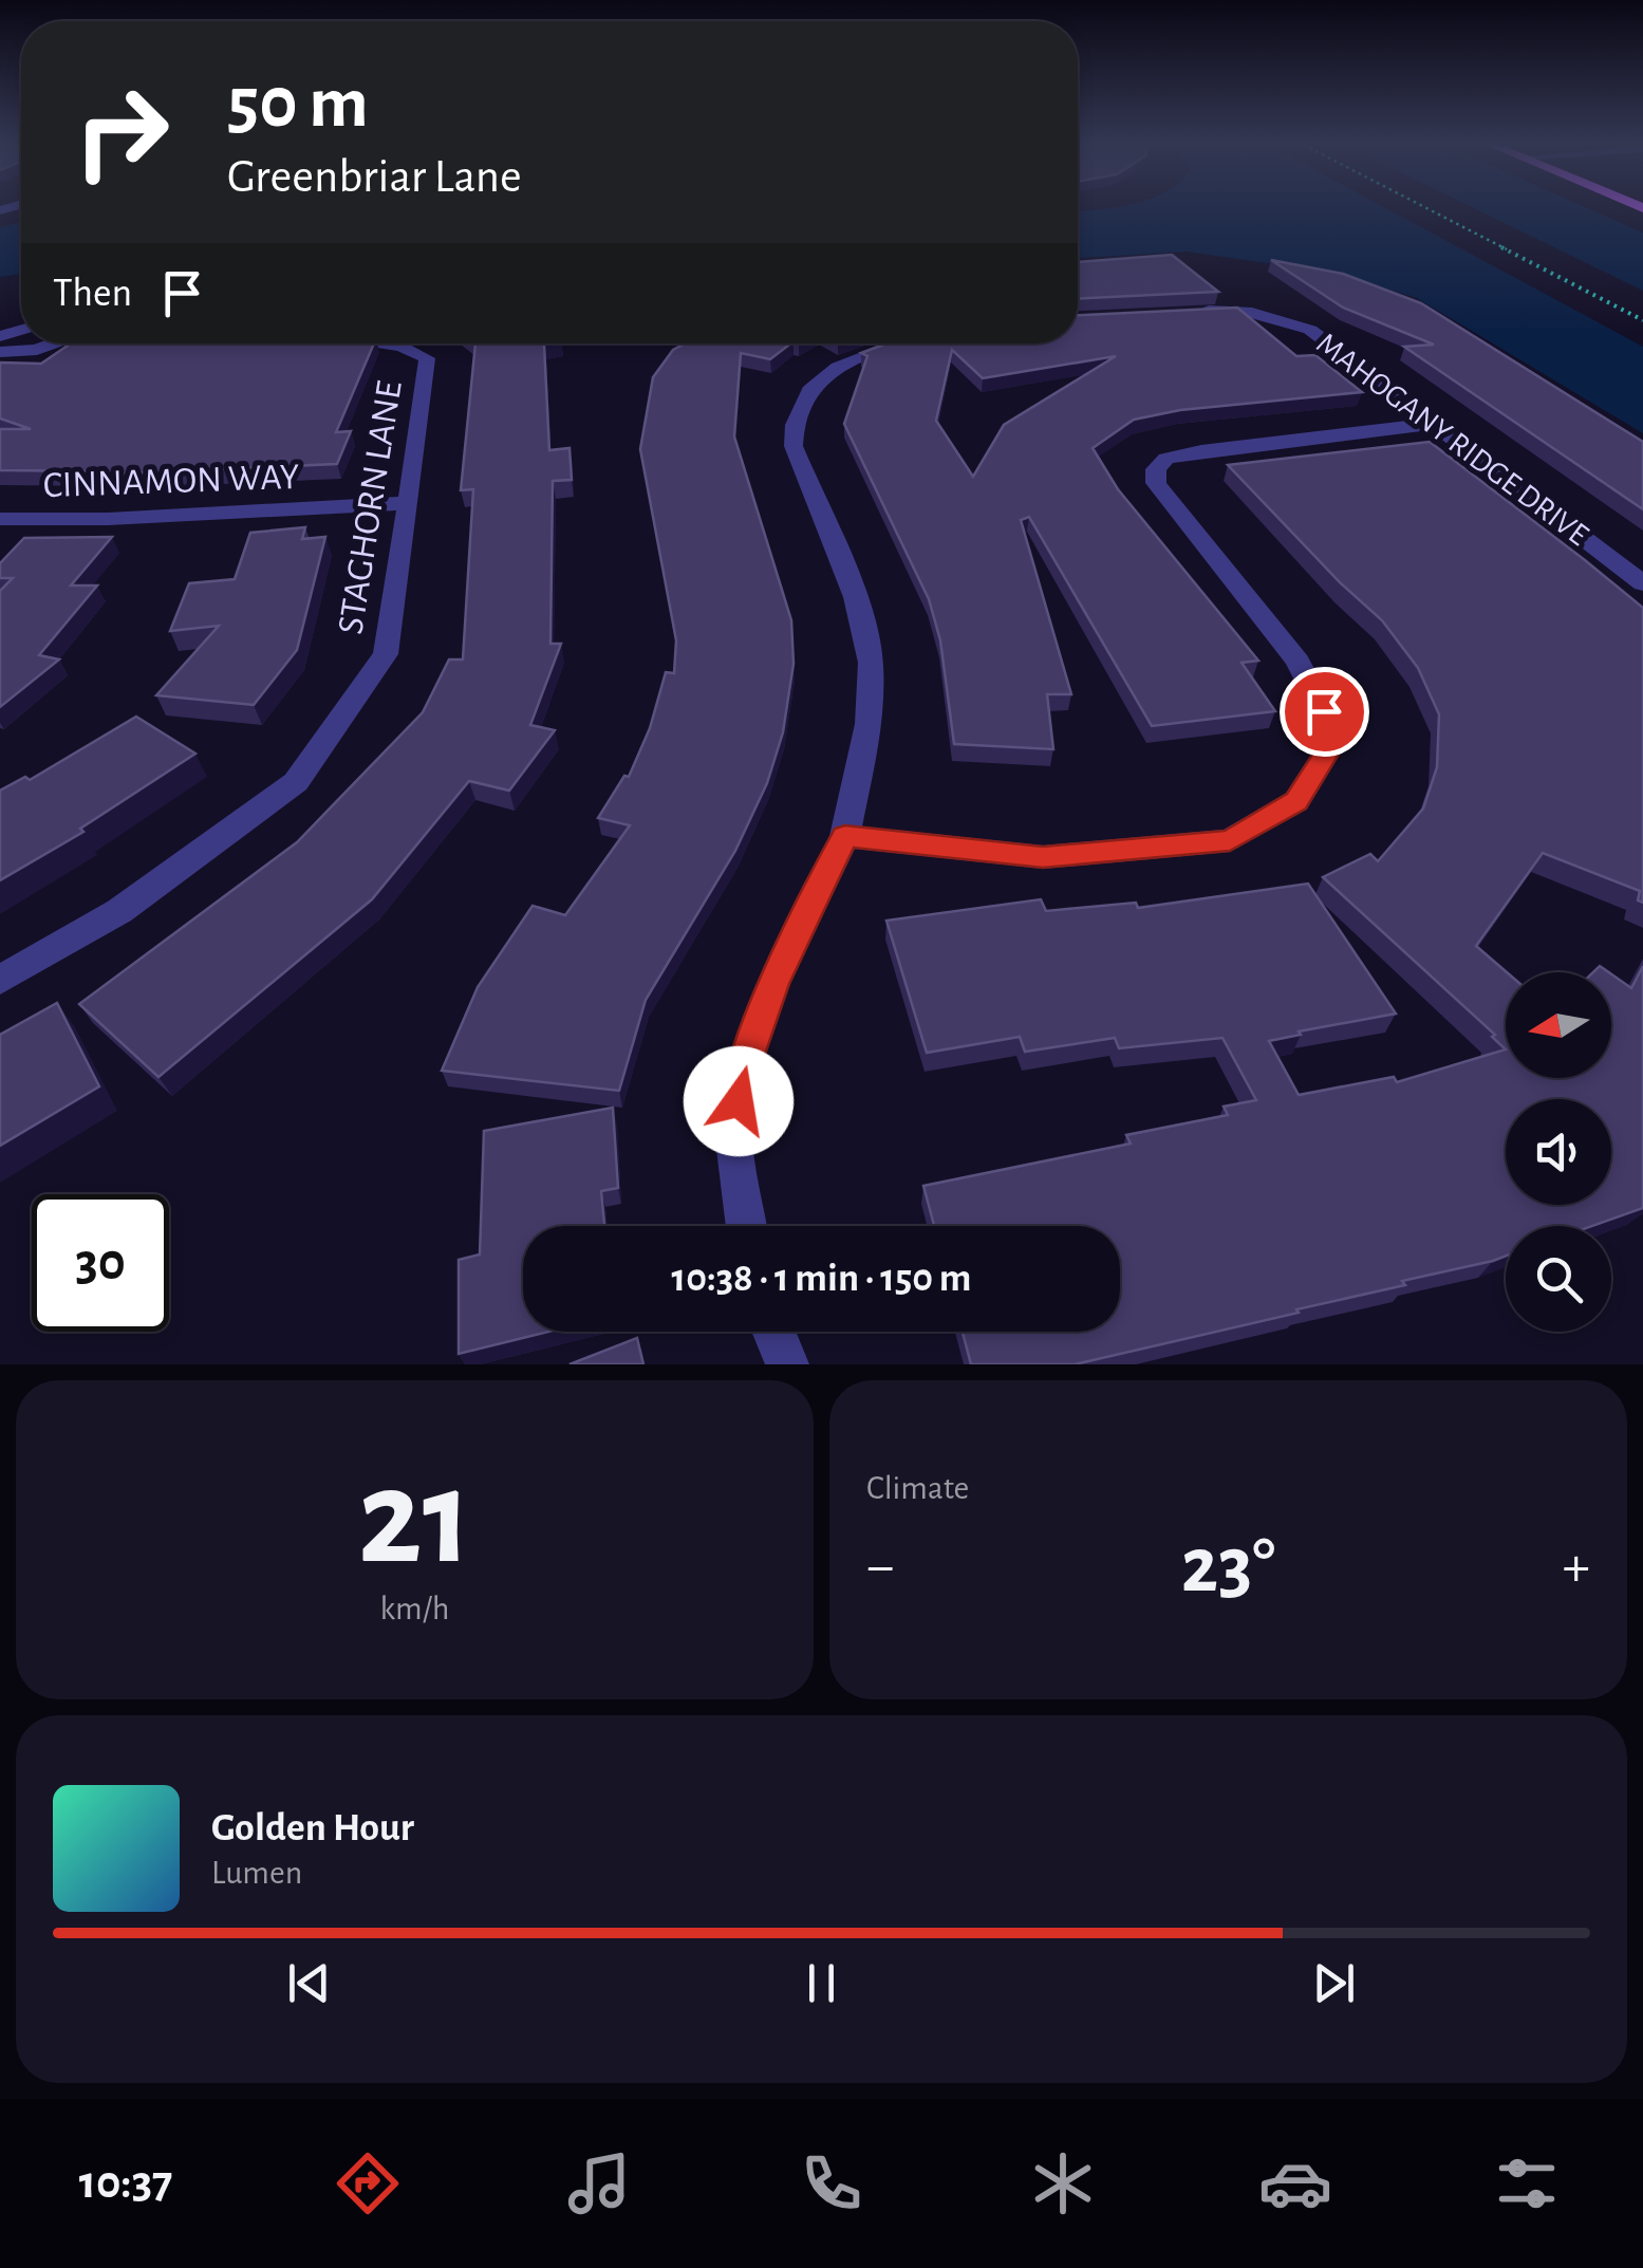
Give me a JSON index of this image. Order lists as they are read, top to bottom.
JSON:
{
  "streets": {
    "street": ["MAHOGANY RIDGE DRIVE", "CINNAMON WAY", "STAGHORN LANE"]
  },
  "crossings": [
    ["CINNAMON WAY", "STAGHORN LANE"]
  ],
  "north": "left",
  "page": {
    "turn": ["50 m", "Greenbriar Lane"],
    "then": "Then",
    "limit": "30",
    "trip": "10:38 · 1 min · 150 m",
    "tile": [
      ["21", "km/h"],
      "Climate"
    ],
    "heat": ["−", "23°", "+"],
    "song": ["Golden Hour", "Lumen"],
    "tabs": "10:37"
  }
}
